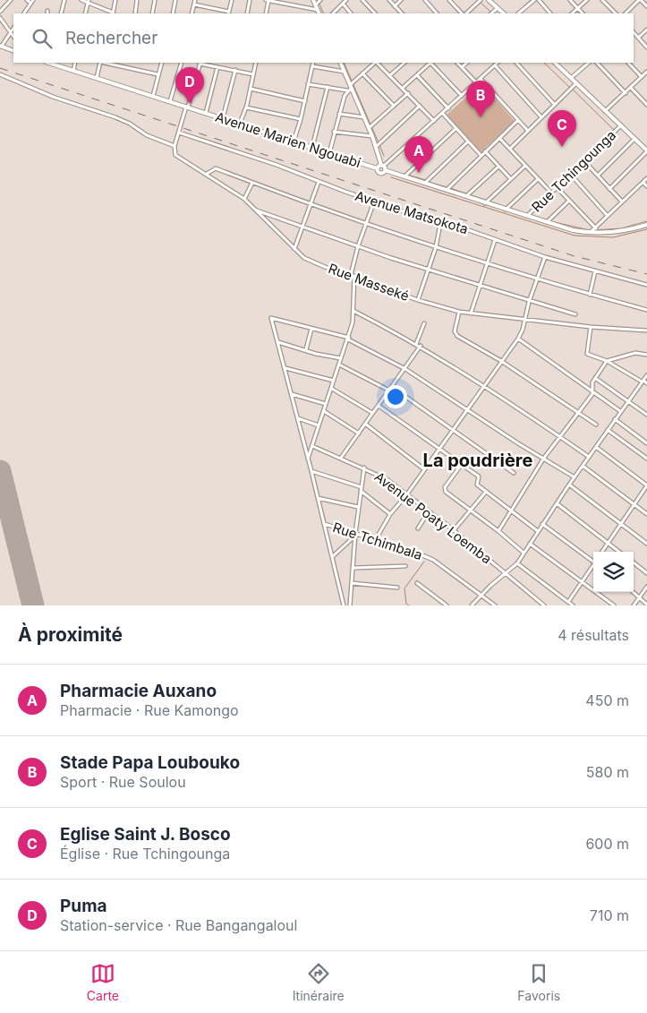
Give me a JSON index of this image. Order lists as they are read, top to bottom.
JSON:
{
  "streets": {
    "street": [
      "Avenue Marien Ngouabi",
      "Rue Tchingounga",
      "Avenue Matsokota",
      "Rue Masseké",
      "Avenue Poaty Loemba",
      "Rue Tchimbala"
    ]
  },
  "districts": ["La poudrière"],
  "page": {
    "search": "Rechercher",
    "pins": [
      "D",
      "B",
      "C",
      "A"
    ],
    "heading": ["À proximité", "4 résultats"],
    "list": [
      {
        "mark": "A",
        "name": "Pharmacie Auxano",
        "note": "Pharmacie · Rue Kamongo",
        "value": "450 m"
      },
      {
        "mark": "B",
        "name": "Stade Papa Loubouko",
        "note": "Sport · Rue Soulou",
        "value": "580 m"
      },
      {
        "mark": "C",
        "name": "Eglise Saint J. Bosco",
        "note": "Église · Rue Tchingounga",
        "value": "600 m"
      },
      {
        "mark": "D",
        "name": "Puma",
        "note": "Station-service · Rue Bangangaloul",
        "value": "710 m"
      }
    ],
    "nav": ["Carte", "Itinéraire", "Favoris"]
  }
}
